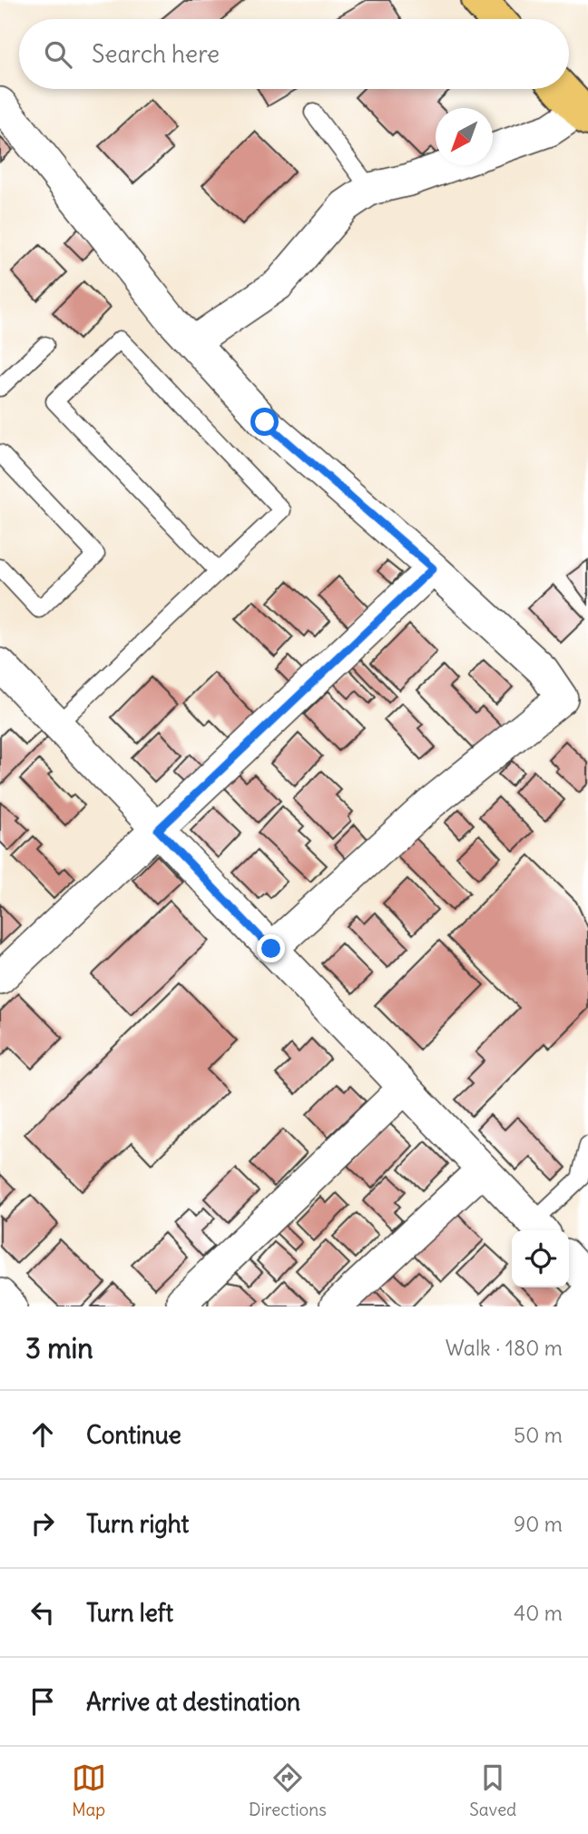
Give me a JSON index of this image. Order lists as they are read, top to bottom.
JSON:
{
  "north": "bottom left",
  "page": {
    "search": "Search here",
    "heading": ["3 min", "Walk · 180 m"],
    "list": [
      ["Continue", "50 m"],
      ["Turn right", "90 m"],
      ["Turn left", "40 m"],
      "Arrive at destination"
    ],
    "nav": ["Map", "Directions", "Saved"]
  }
}
